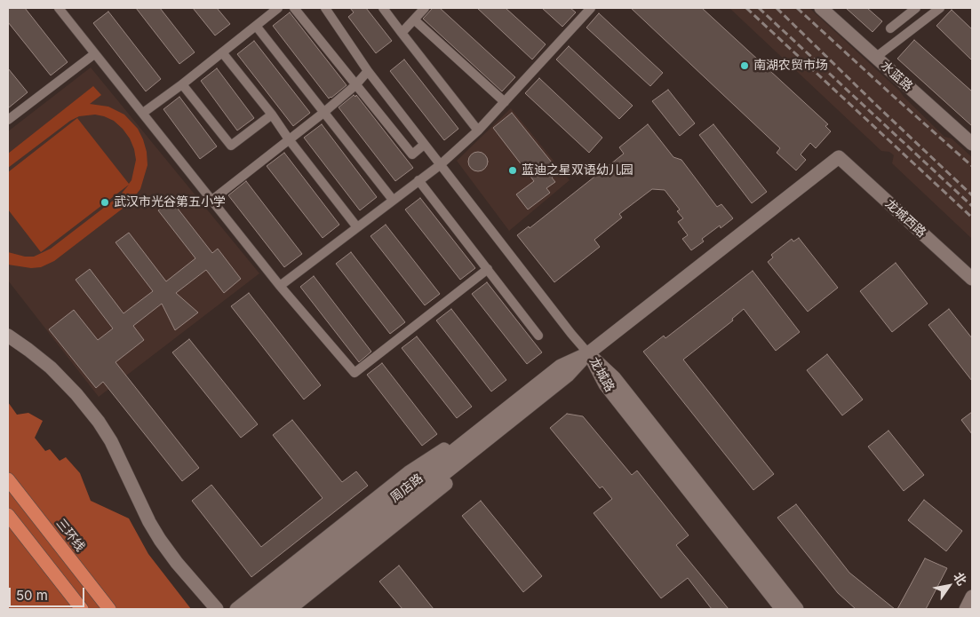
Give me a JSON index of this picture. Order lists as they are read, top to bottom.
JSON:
{
  "streets": {
    "highway": ["三环线"],
    "street": [
      "水蓝路",
      "龙城西路",
      "龙城路",
      "周店路"
    ]
  },
  "crossings": [
    ["龙城西路", "周店路"],
    ["龙城路", "周店路"]
  ],
  "places": ["南湖农贸市场", "蓝迪之星双语幼儿园", "武汉市光谷第五小学"],
  "scale_bar": "50 m",
  "north": "top right"
}
